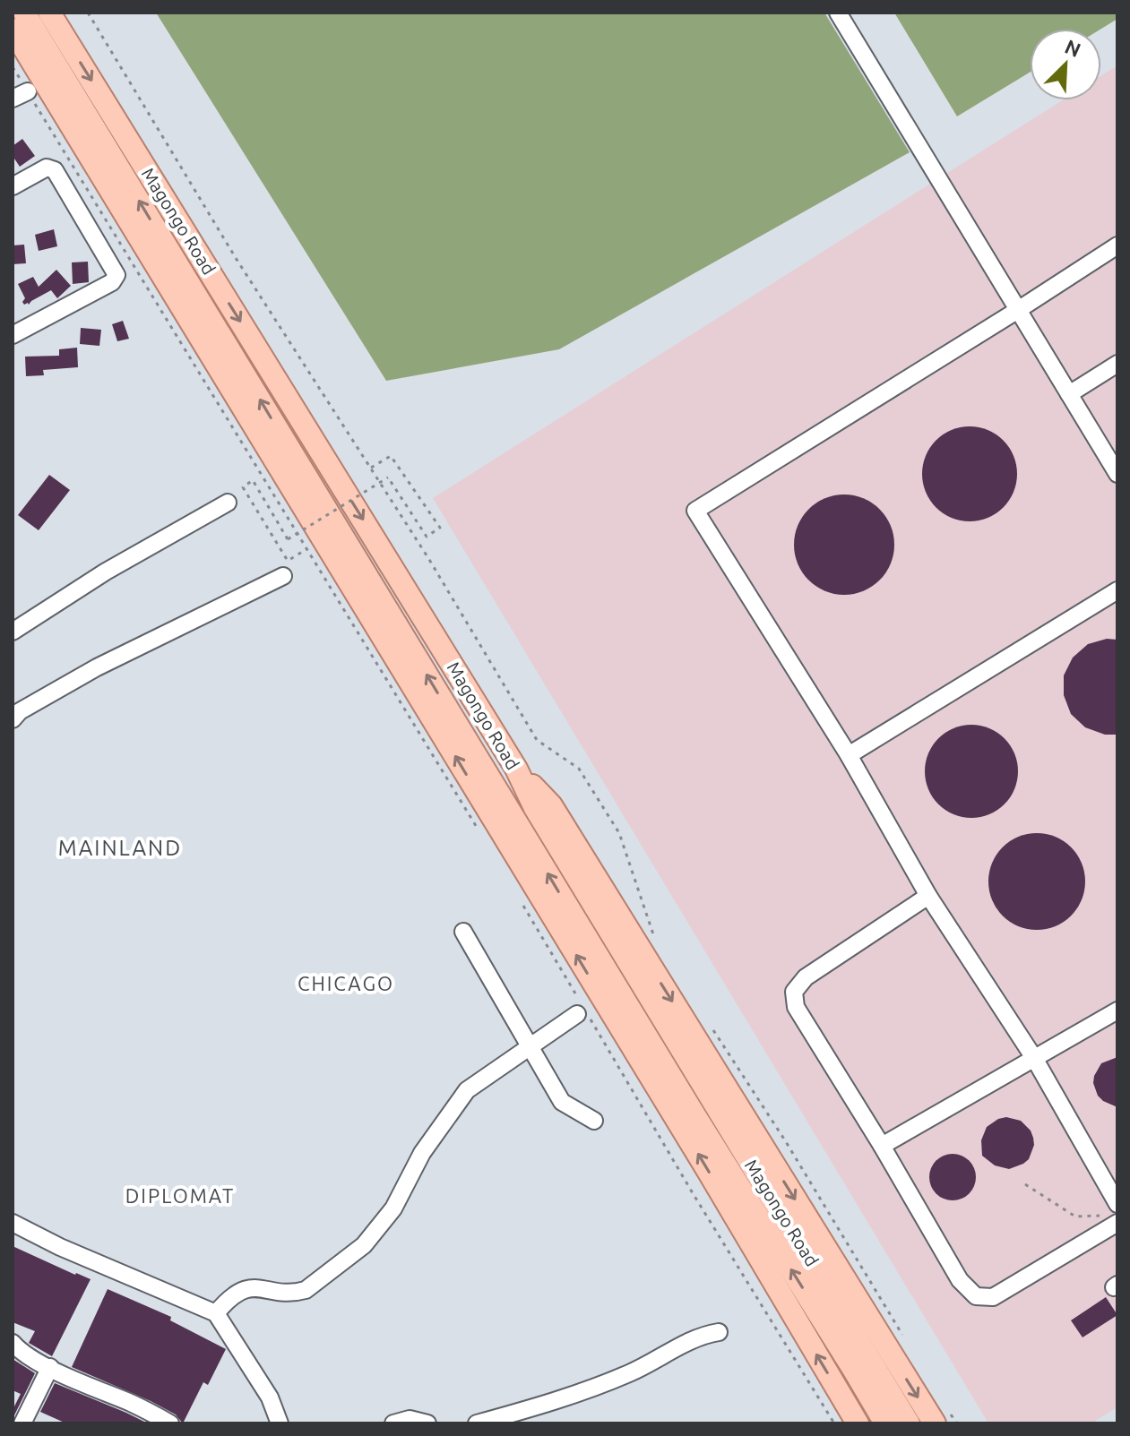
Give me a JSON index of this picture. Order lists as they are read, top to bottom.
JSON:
{
  "streets": {
    "main road": ["Magongo Road"]
  },
  "districts": ["MAINLAND", "CHICAGO", "DIPLOMAT"],
  "north": "top right"
}
